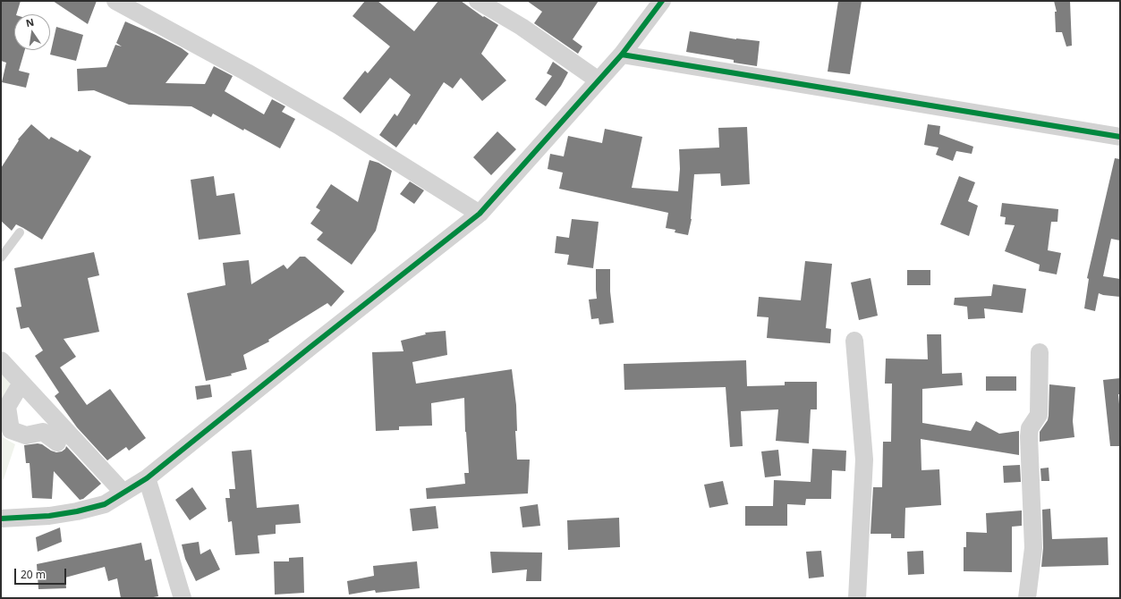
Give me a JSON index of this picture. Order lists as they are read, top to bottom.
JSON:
{
  "scale_bar": "20 m",
  "north": "top"
}
